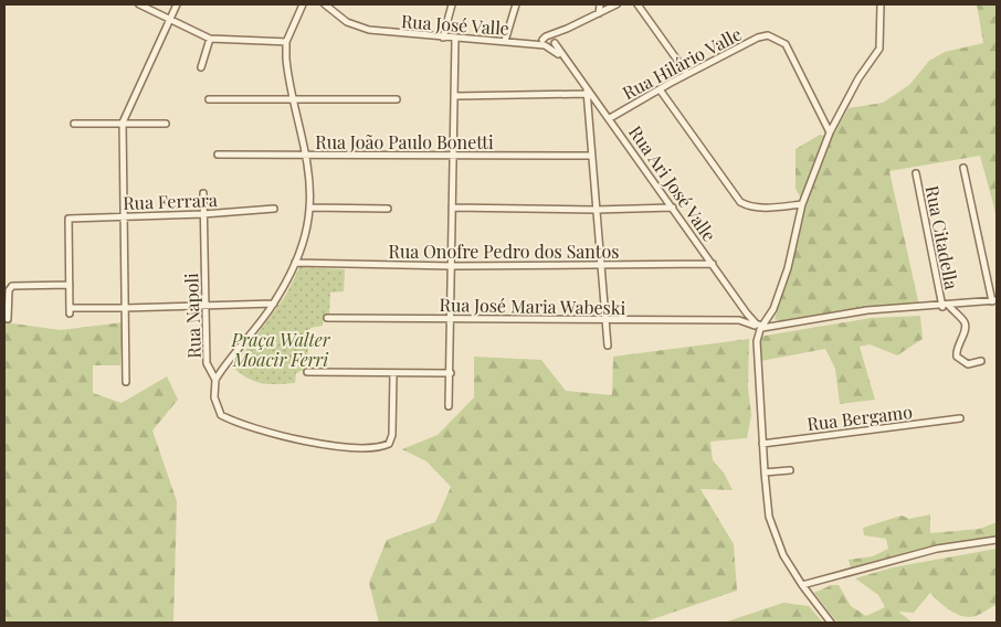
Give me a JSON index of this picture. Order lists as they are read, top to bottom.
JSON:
{
  "streets": {
    "street": [
      "Rua José Valle",
      "Rua Hilário Valle",
      "Rua João Paulo Bonetti",
      "Rua Ari José Valle",
      "Rua Ferrara",
      "Rua Citadella",
      "Rua Onofre Pedro dos Santos",
      "Rua José Maria Wabeski",
      "Rua Napoli",
      "Rua Bergamo"
    ]
  },
  "crossings": [
    ["Rua José Valle", "Rua Ari José Valle"],
    ["Rua Hilário Valle", "Rua Ari José Valle"],
    ["Rua Ari José Valle", "Rua Onofre Pedro dos Santos"],
    ["Rua Ari José Valle", "Rua José Maria Wabeski"],
    ["Rua Ferrara", "Rua Napoli"]
  ],
  "parks": ["Praça Walter Moacir Ferri"]
}
